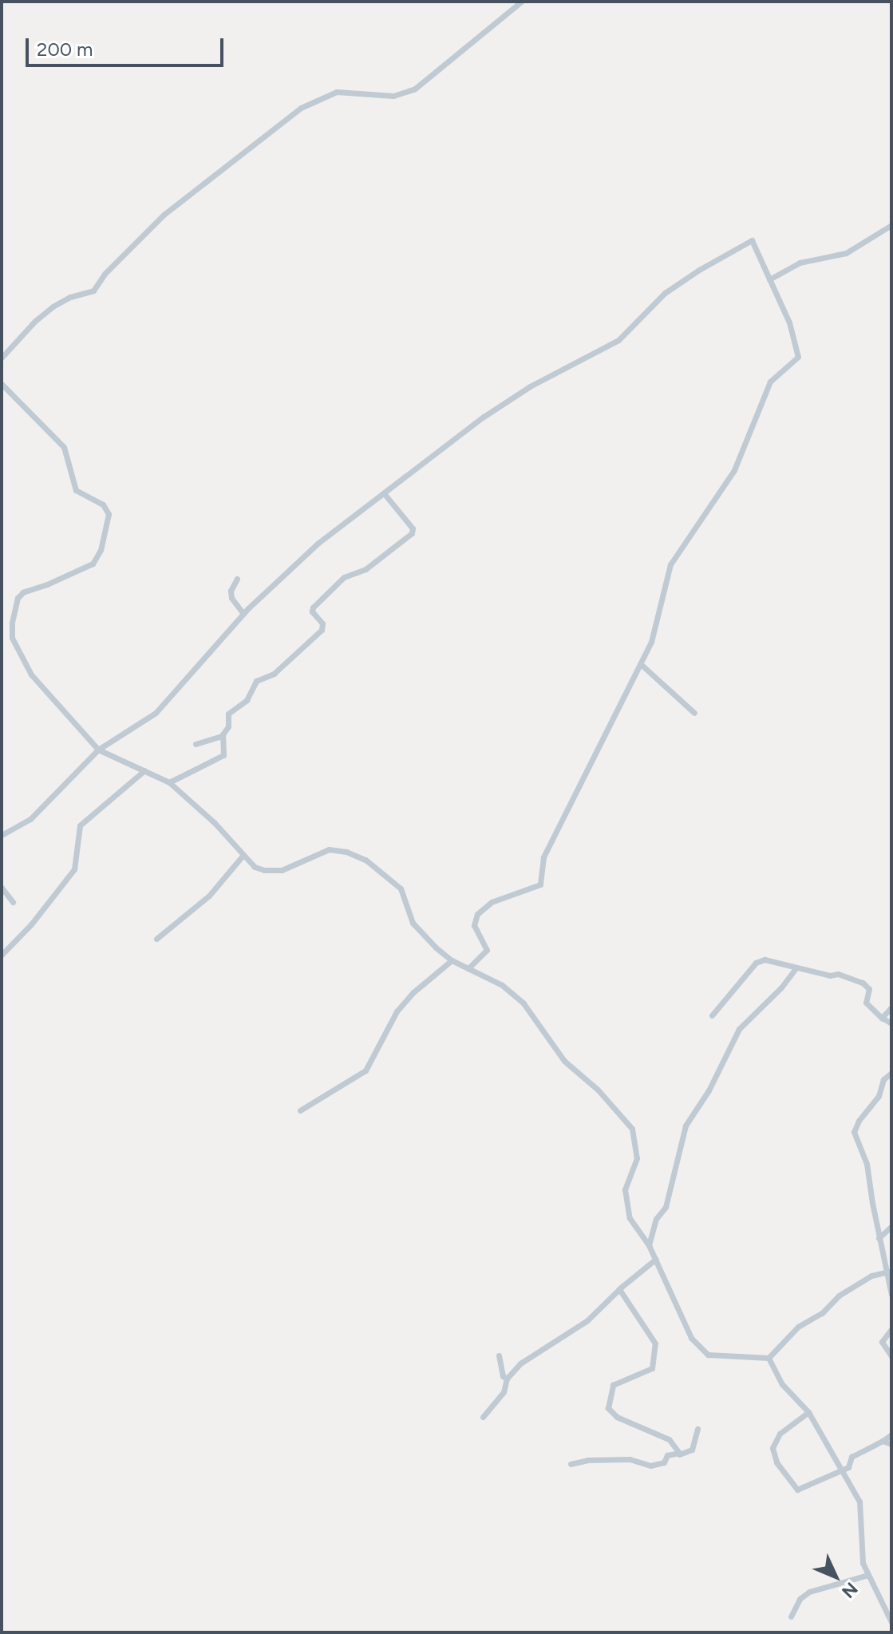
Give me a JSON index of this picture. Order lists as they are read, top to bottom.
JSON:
{
  "scale_bar": "200 m",
  "north": "bottom right"
}
